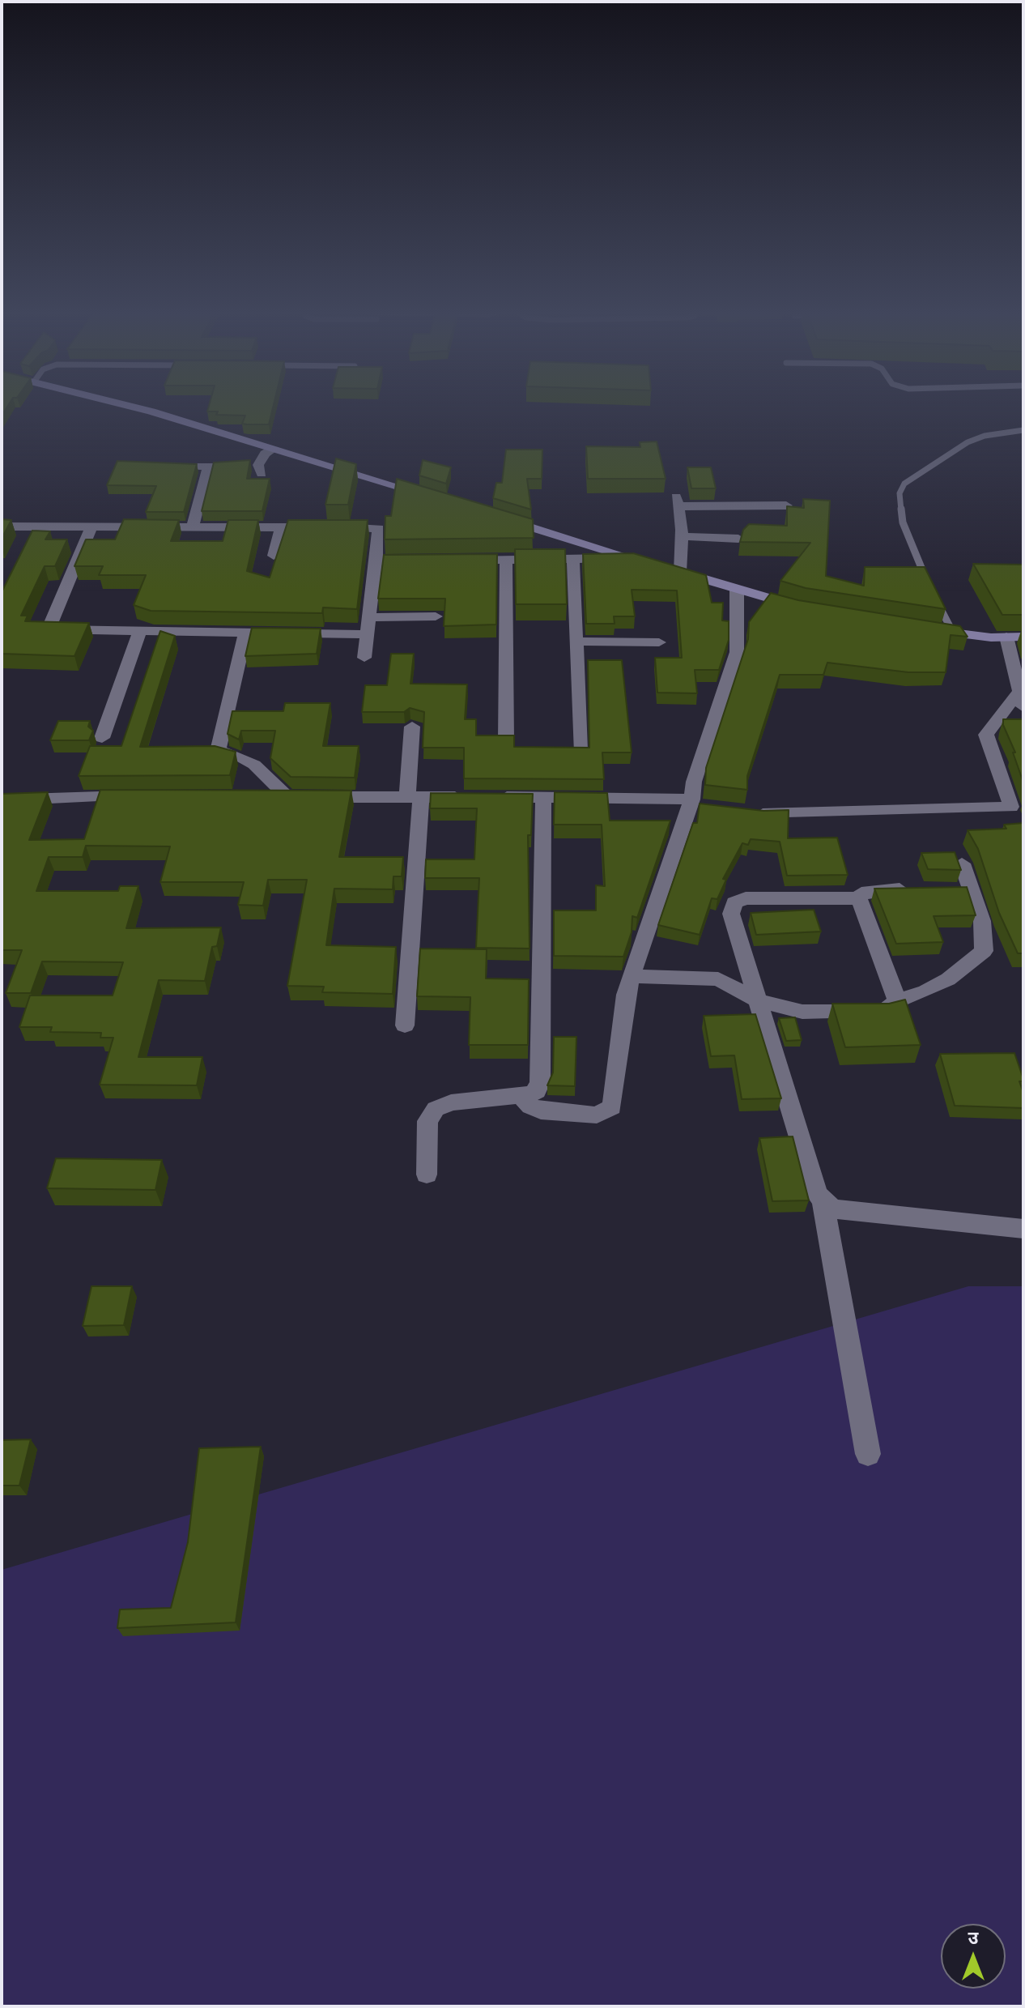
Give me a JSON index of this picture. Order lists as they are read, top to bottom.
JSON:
{
  "north": "top"
}
